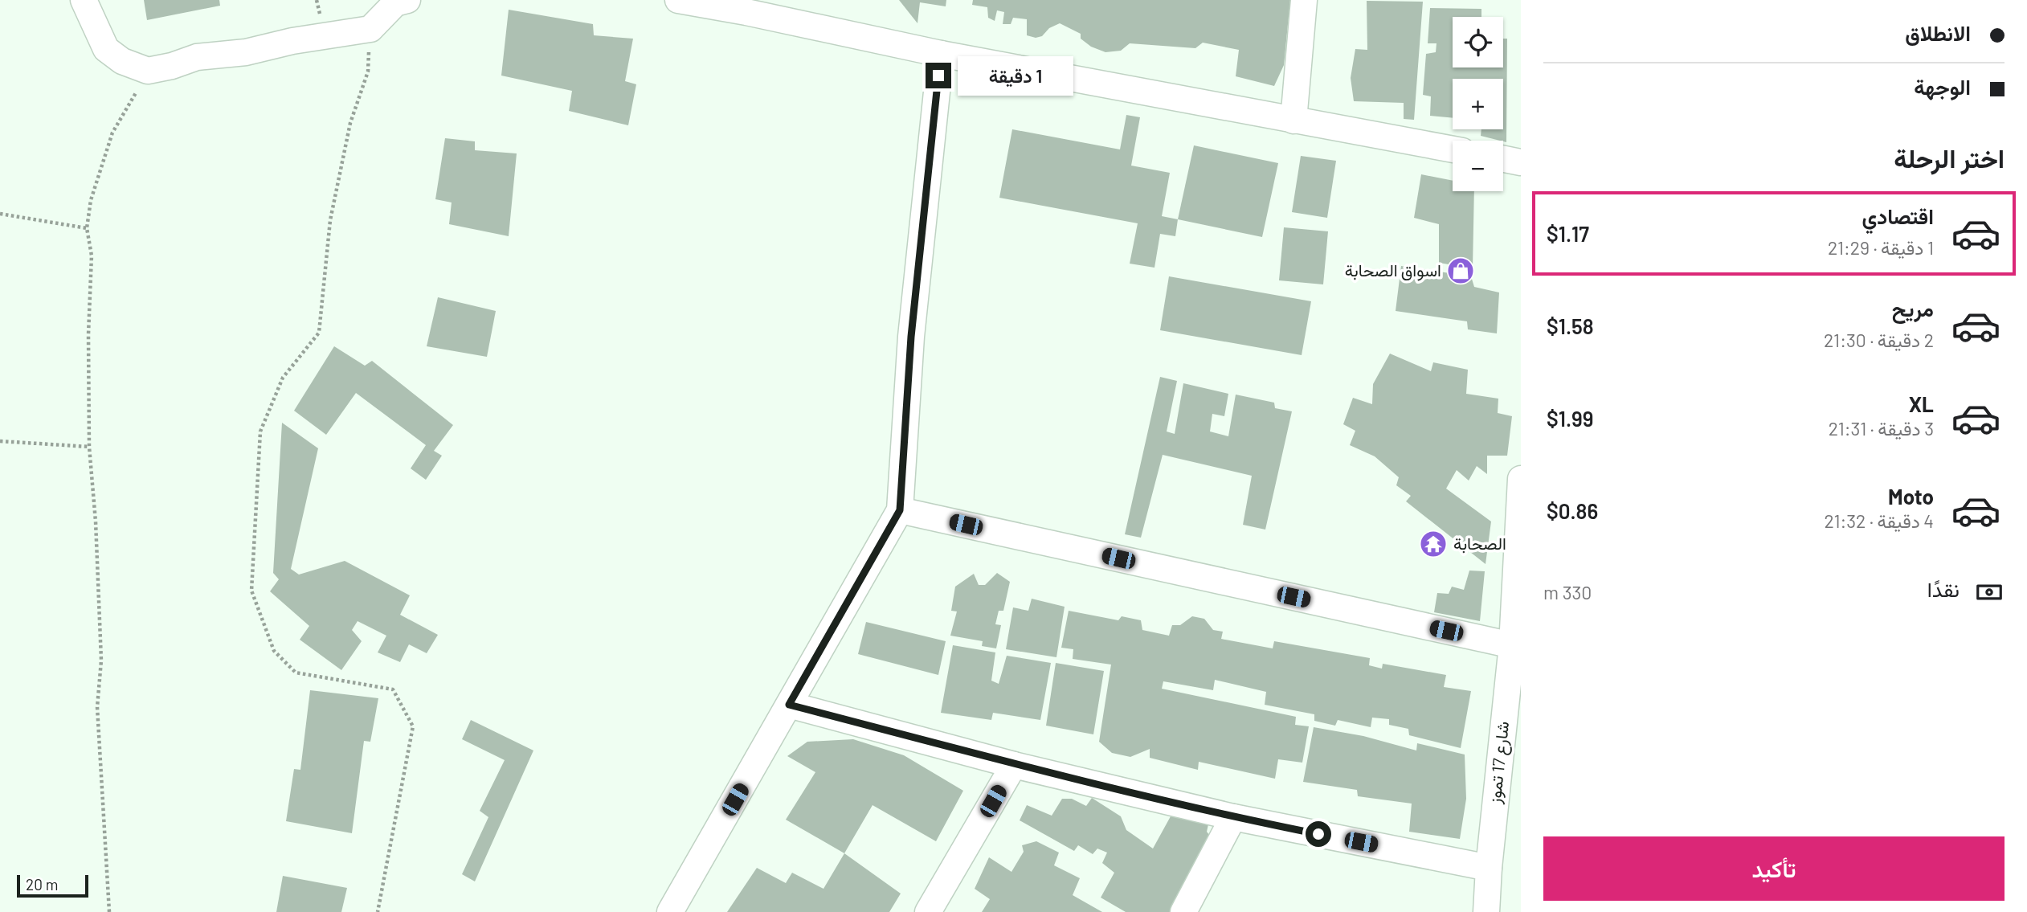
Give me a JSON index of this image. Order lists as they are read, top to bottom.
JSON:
{
  "streets": {
    "street": ["شارع 17 تموز"]
  },
  "places": {
    "shop": ["اسواق الصحابة"],
    "temple": ["الصحابة"]
  },
  "scale_bar": "20 m",
  "page": {
    "banner": ["الانطلاق", "الوجهة"],
    "map_buttons": ["+", "−"],
    "bubble": "1 دقيقة",
    "heading": "اختر الرحلة",
    "list": [
      {
        "name": "اقتصادي",
        "note": "1 دقيقة · 21:29",
        "value": "$1.17"
      },
      {
        "name": "مريح",
        "note": "2 دقيقة · 21:30",
        "value": "$1.58"
      },
      {
        "name": "XL",
        "note": "3 دقيقة · 21:31",
        "value": "$1.99"
      },
      {
        "name": "Moto",
        "note": "4 دقيقة · 21:32",
        "value": "$0.86"
      }
    ],
    "pay": ["نقدًا", "330 m"],
    "buttons": "تأكيد",
    "scale": "20 m"
  }
}
